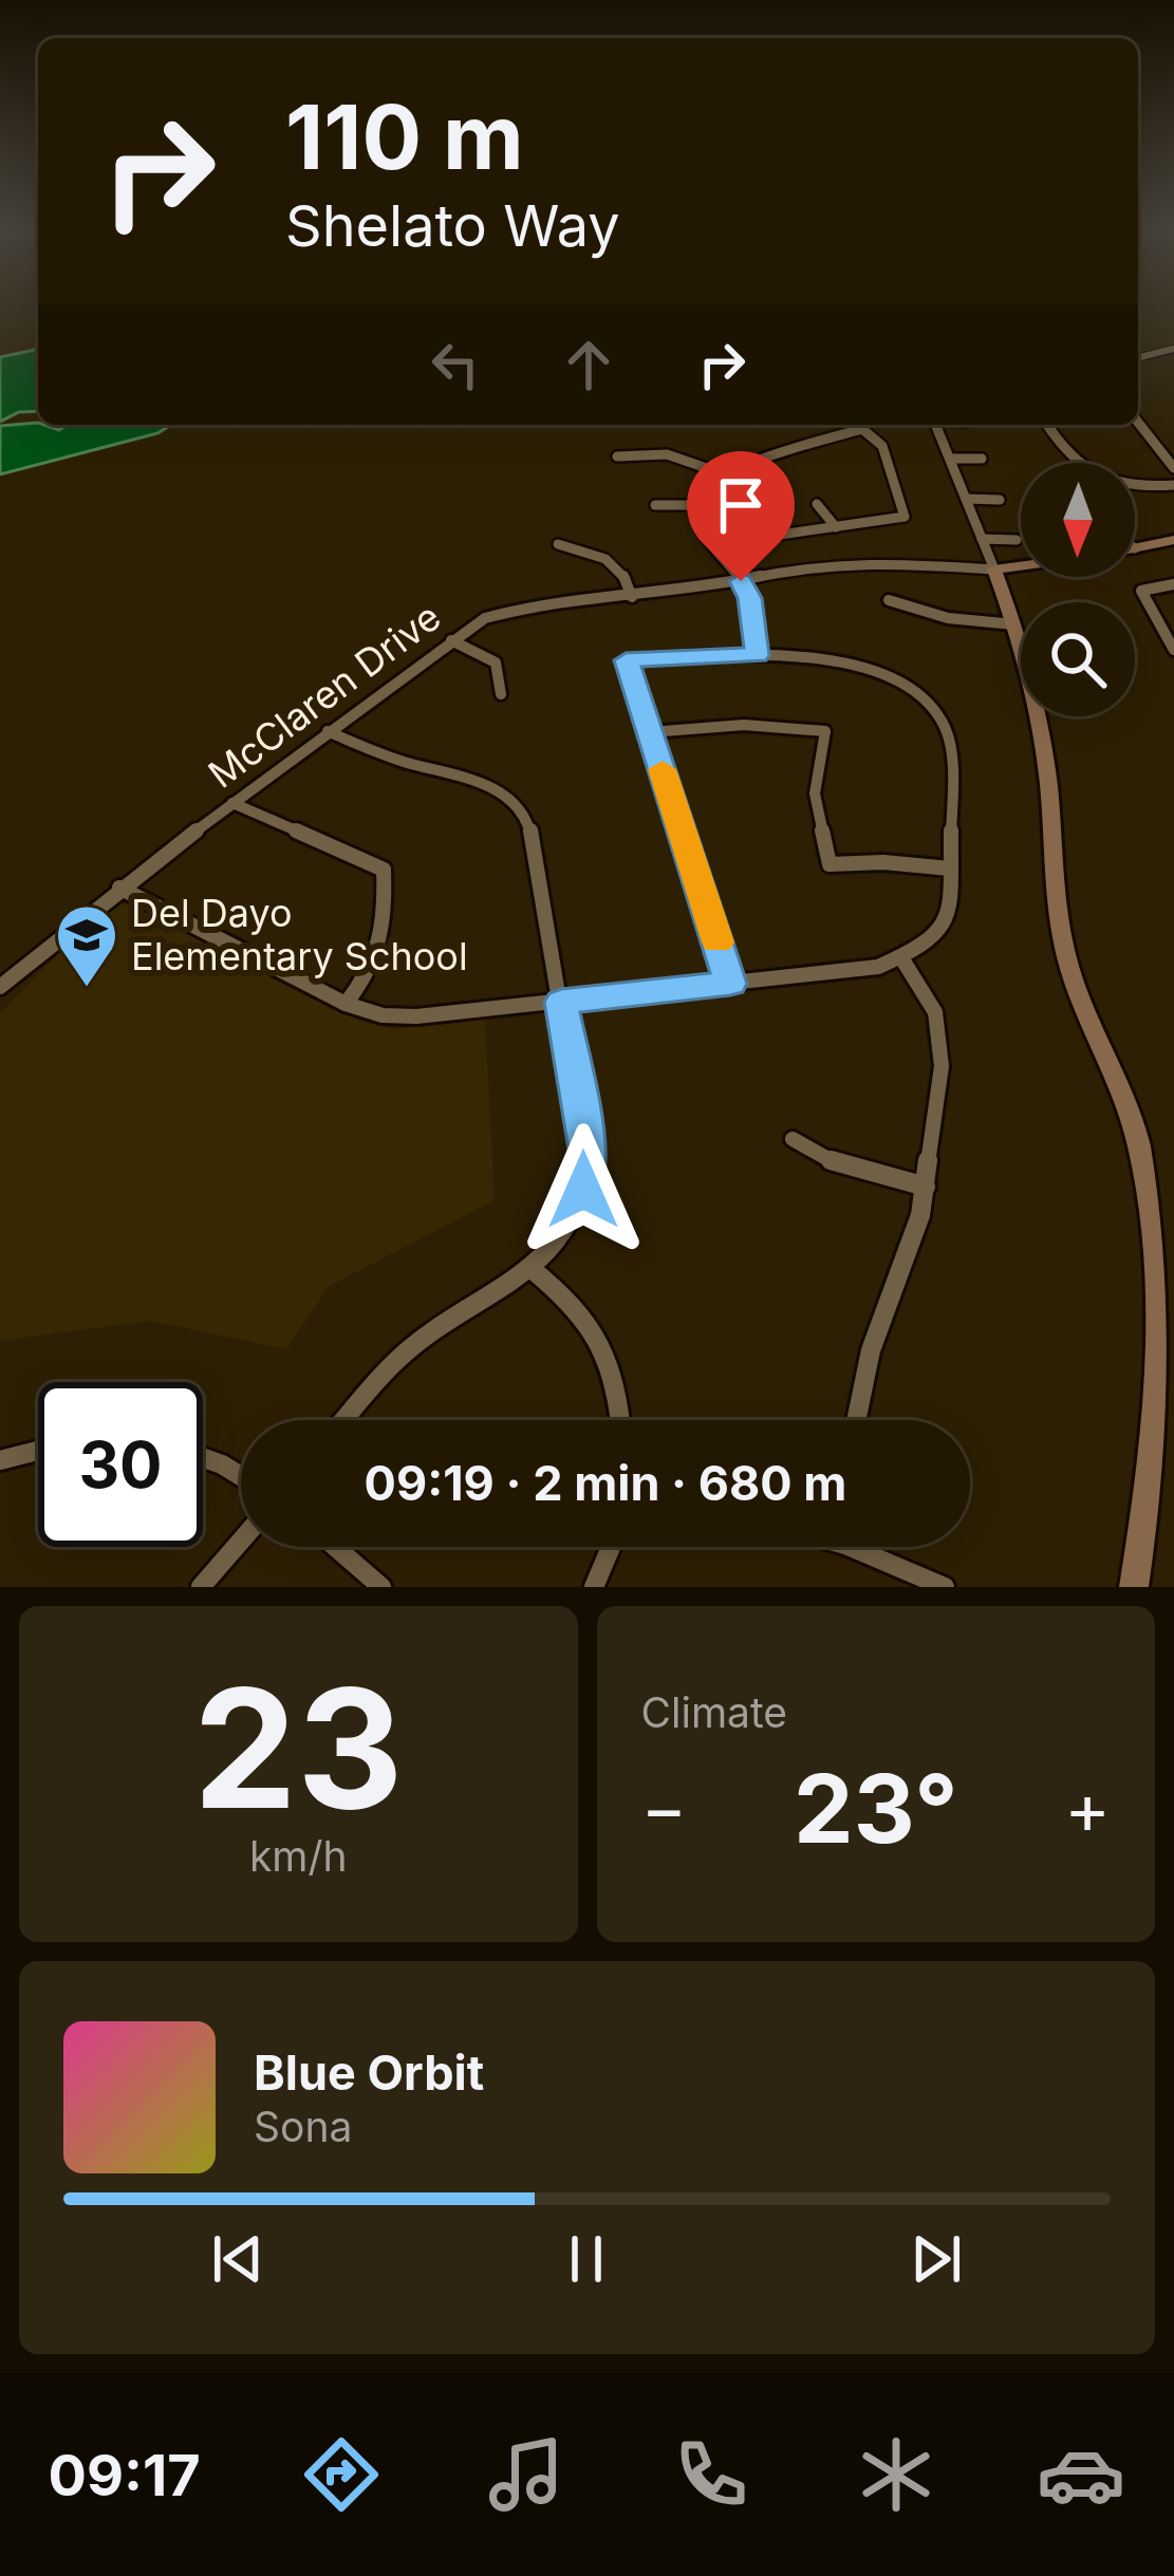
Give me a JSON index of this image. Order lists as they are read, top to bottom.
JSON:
{
  "streets": {
    "street": ["McClaren Drive"]
  },
  "places": {
    "school or university": ["Del Dayo Elementary School"]
  },
  "north": "bottom",
  "page": {
    "turn": ["110 m", "Shelato Way"],
    "limit": "30",
    "trip": "09:19 · 2 min · 680 m",
    "tile": [
      ["23", "km/h"],
      "Climate"
    ],
    "heat": ["−", "23°", "+"],
    "song": ["Blue Orbit", "Sona"],
    "tabs": "09:17"
  }
}
